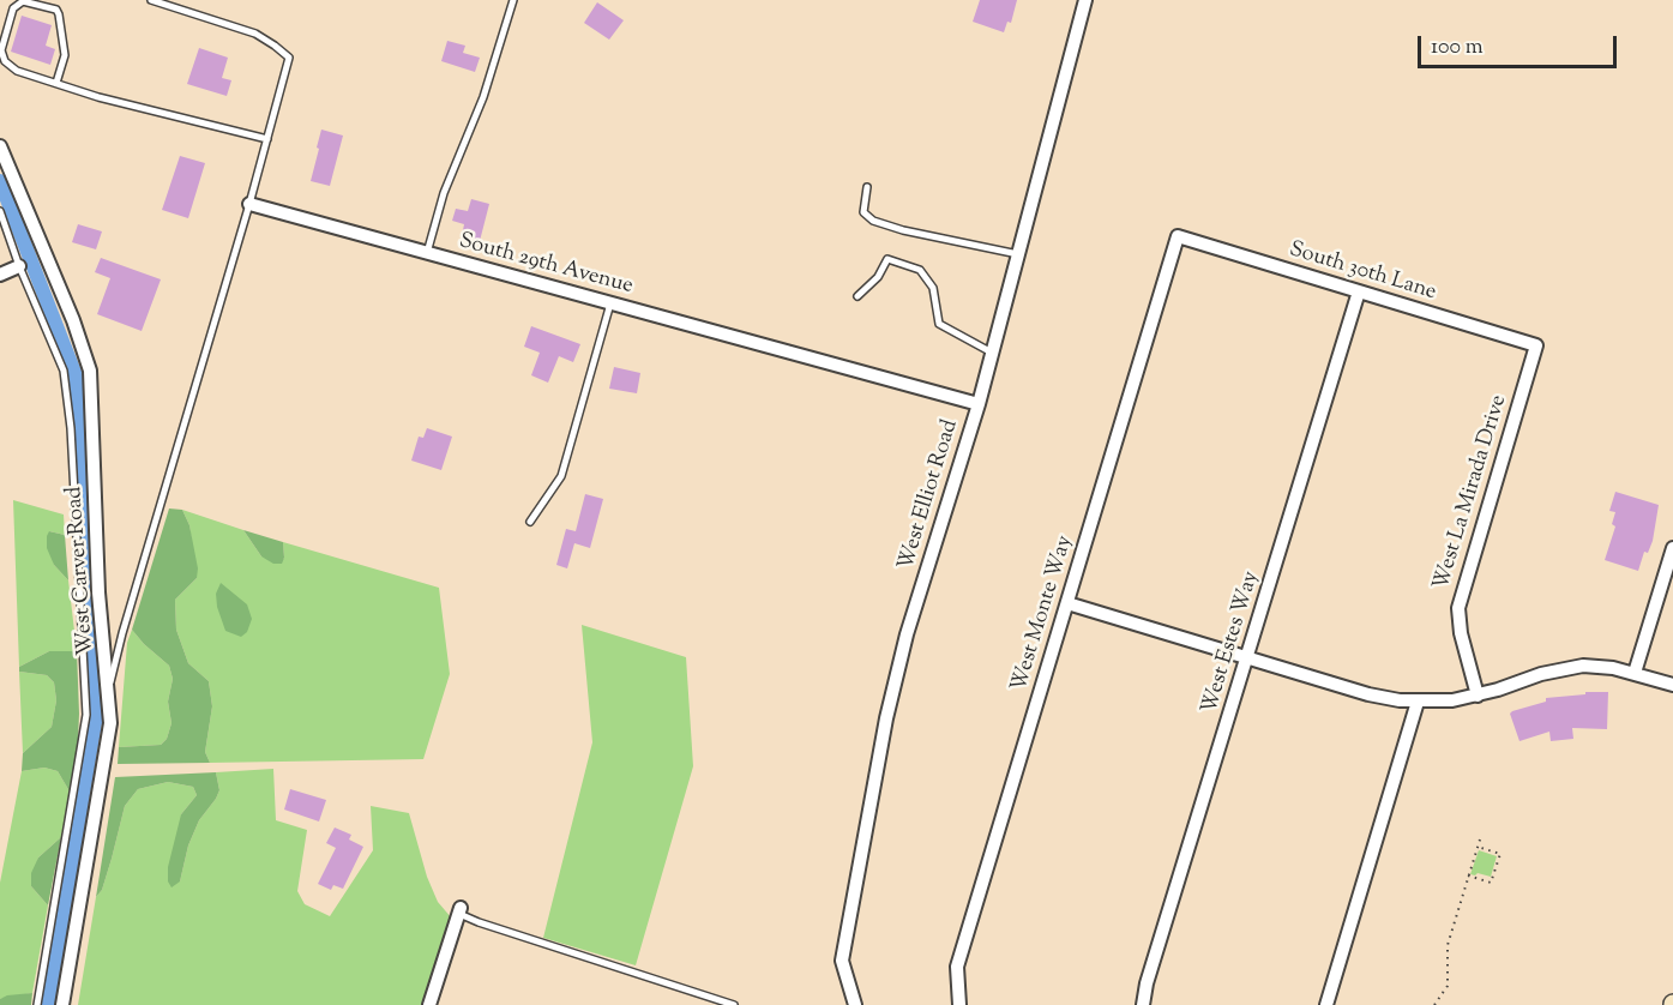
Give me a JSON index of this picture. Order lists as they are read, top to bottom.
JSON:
{
  "streets": {
    "street": [
      "South 29th Avenue",
      "South 30th Lane",
      "West La Mirada Drive",
      "West Elliot Road",
      "West Carver Road",
      "West Monte Way",
      "West Estes Way"
    ]
  },
  "crossings": [
    ["South 29th Avenue", "West Elliot Road"],
    ["South 30th Lane", "West La Mirada Drive"],
    ["South 30th Lane", "West Monte Way"],
    ["South 30th Lane", "West Estes Way"]
  ],
  "scale_bar": "100 m"
}
